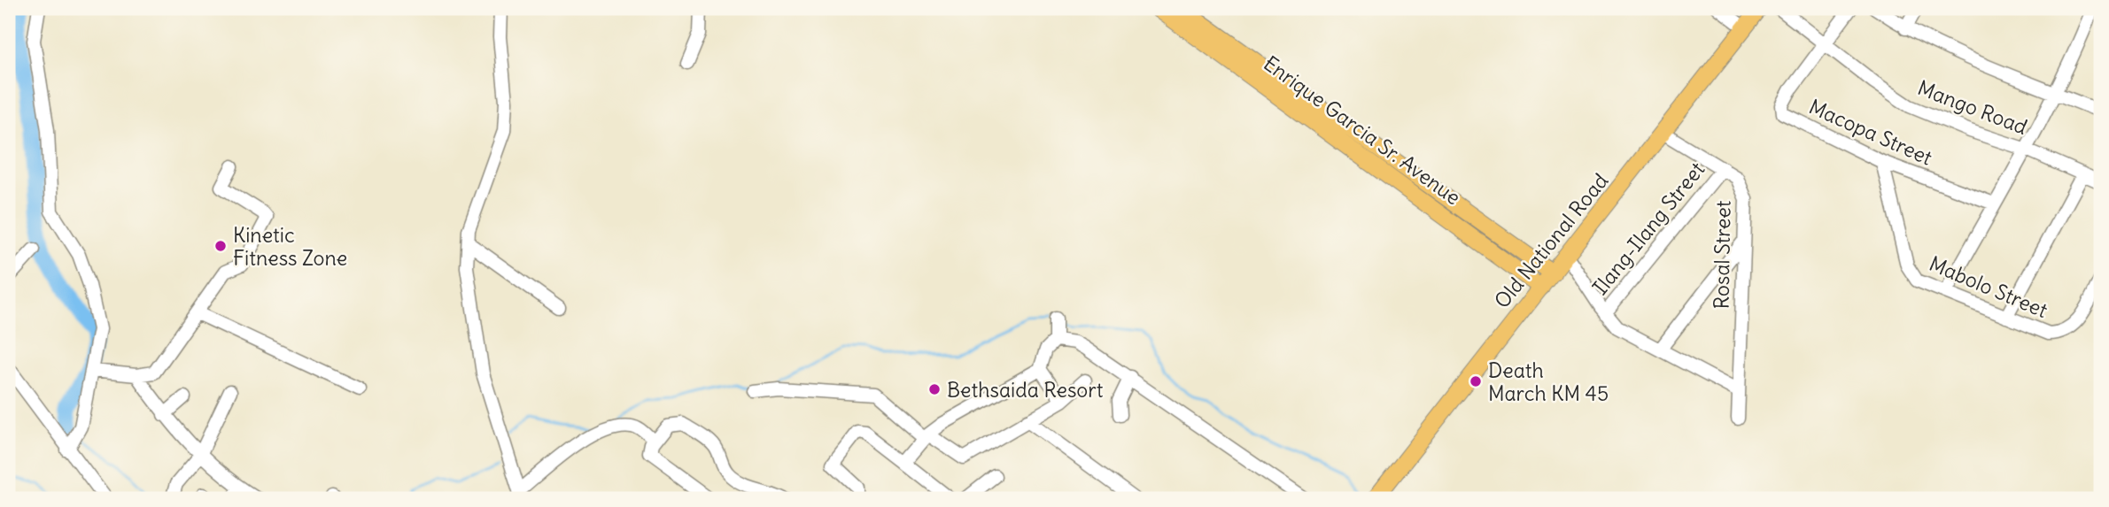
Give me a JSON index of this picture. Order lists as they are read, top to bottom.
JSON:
{
  "streets": {
    "main road": ["Enrique Garcia Sr. Avenue", "Old National Road"],
    "street": [
      "Mango Road",
      "Macopa Street",
      "Ilang-Ilang Street",
      "Rosal Street",
      "Mabolo Street"
    ]
  },
  "crossings": [
    ["Mango Road", "Macopa Street"],
    ["Enrique Garcia Sr. Avenue", "Old National Road"],
    ["Macopa Street", "Mabolo Street"],
    ["Ilang-Ilang Street", "Rosal Street"],
    ["Old National Road", "Rosal Street"]
  ],
  "places": ["Kinetic Fitness Zone", "Death March KM 45", "Bethsaida Resort"]
}
